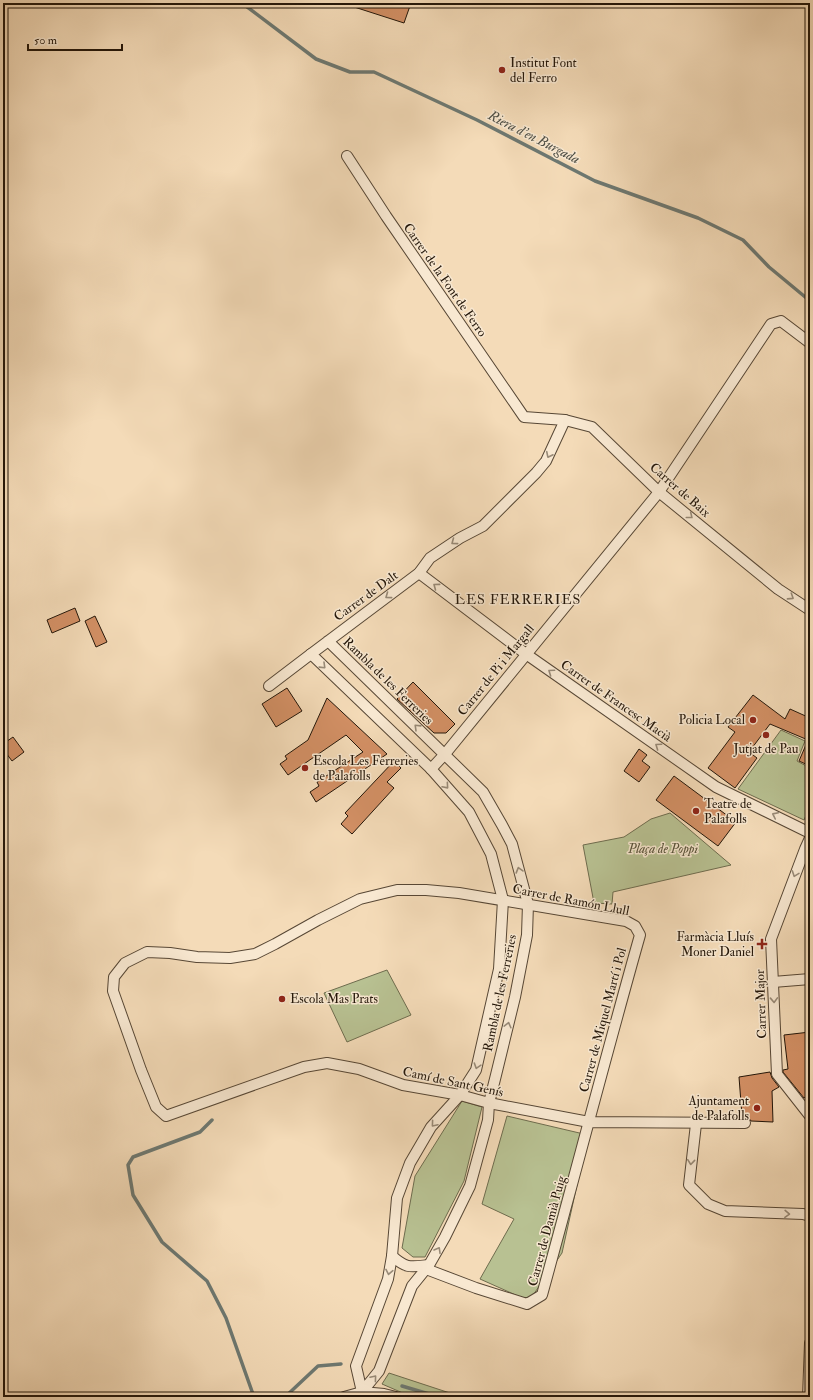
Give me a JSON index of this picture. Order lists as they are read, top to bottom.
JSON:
{
  "streets": {
    "street": [
      "Carrer de la Font de Ferro",
      "Carrer de Baix",
      "Carrer de Dalt",
      "Carrer de Pi i Margall",
      "Rambla de les Ferreries",
      "Carrer de Francesc Macià",
      "Carrer de Ramón Llull",
      "Carrer Major",
      "Carrer de Miquel Martí i Pol",
      "Camí de Sant Genís",
      "Carrer de Damià Puig"
    ]
  },
  "crossings": [
    ["Carrer de la Font de Ferro", "Carrer de Baix"],
    ["Carrer de Baix", "Carrer de Dalt"],
    ["Carrer de Baix", "Carrer de Pi i Margall"],
    ["Carrer de Dalt", "Rambla de les Ferreries"],
    ["Carrer de Dalt", "Carrer de Francesc Macià"],
    ["Carrer de Pi i Margall", "Rambla de les Ferreries"],
    ["Carrer de Pi i Margall", "Carrer de Francesc Macià"],
    ["Rambla de les Ferreries", "Carrer de Ramón Llull"],
    ["Rambla de les Ferreries", "Camí de Sant Genís"],
    ["Rambla de les Ferreries", "Carrer de Damià Puig"],
    ["Carrer de Ramón Llull", "Carrer de Miquel Martí i Pol"],
    ["Carrer de Ramón Llull", "Camí de Sant Genís"],
    ["Carrer de Miquel Martí i Pol", "Camí de Sant Genís"],
    ["Carrer de Miquel Martí i Pol", "Carrer de Damià Puig"],
    ["Camí de Sant Genís", "Carrer de Damià Puig"]
  ],
  "one_way": [
    "Carrer de Baix",
    "Carrer de Dalt",
    "Carrer de Francesc Macià",
    "Carrer Major"
  ],
  "districts": ["LES FERRERIES"],
  "water": ["Riera d'en Burgada"],
  "parks": ["Plaça de Poppi"],
  "places": {
    "other": [
      "Institut Font del Ferro",
      "Policia Local",
      "Jutjat de Pau",
      "Escola Les Ferreries de Palafolls",
      "Teatre de Palafolls",
      "Escola Mas Prats",
      "Ajuntament de Palafolls"
    ],
    "health": ["Farmàcia Lluís Moner Daniel"]
  },
  "scale_bar": "50 m"
}
